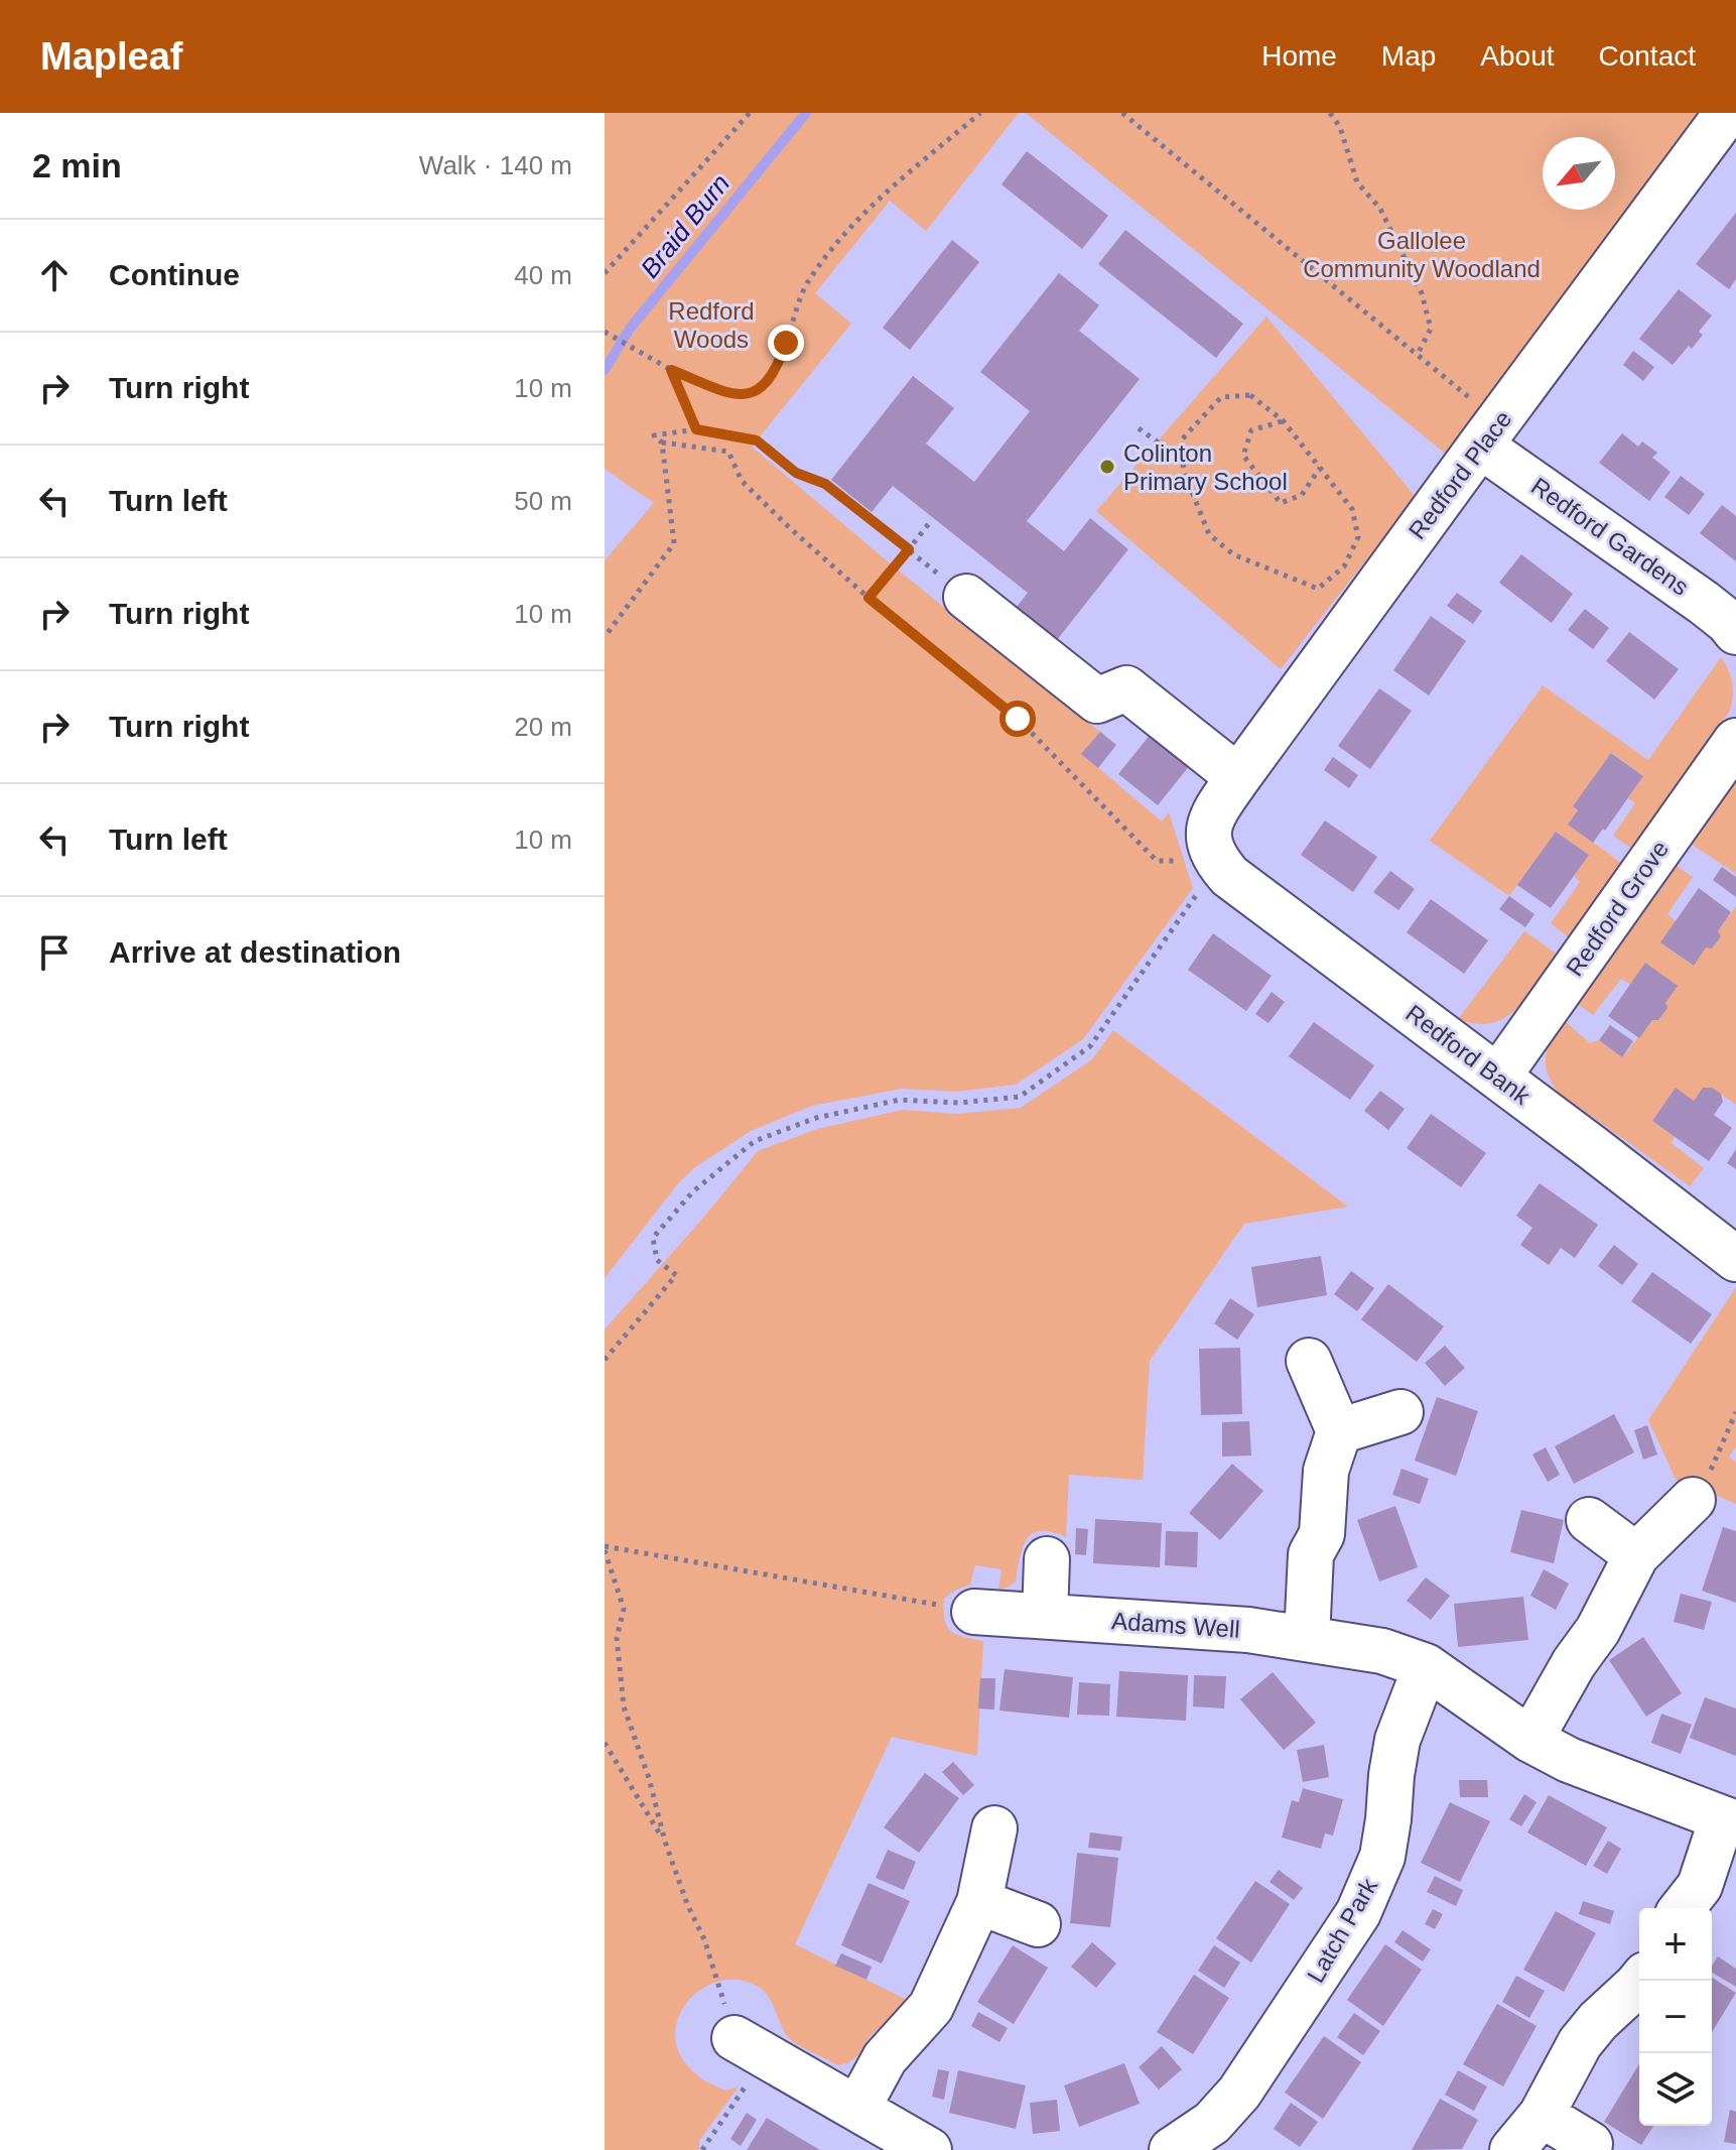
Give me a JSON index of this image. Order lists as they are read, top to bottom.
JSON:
{
  "streets": {
    "street": [
      "Redford Place",
      "Redford Gardens",
      "Redford Grove",
      "Redford Bank",
      "Adams Well",
      "Latch Park"
    ]
  },
  "crossings": [
    ["Redford Place", "Redford Gardens"],
    ["Redford Place", "Redford Bank"],
    ["Redford Grove", "Redford Bank"],
    ["Adams Well", "Latch Park"]
  ],
  "water": ["Braid Burn"],
  "parks": ["Gallolee Community Woodland", "Redford Woods"],
  "places": ["Colinton Primary School"],
  "north": "bottom left",
  "page": {
    "header": "Mapleaf",
    "nav": [
      "Home",
      "Map",
      "About",
      "Contact"
    ],
    "heading": ["2 min", "Walk · 140 m"],
    "list": [
      ["Continue", "40 m"],
      ["Turn right", "10 m"],
      ["Turn left", "50 m"],
      ["Turn right", "10 m"],
      ["Turn right", "20 m"],
      ["Turn left", "10 m"],
      "Arrive at destination"
    ],
    "map_buttons": ["+", "−"]
  }
}
